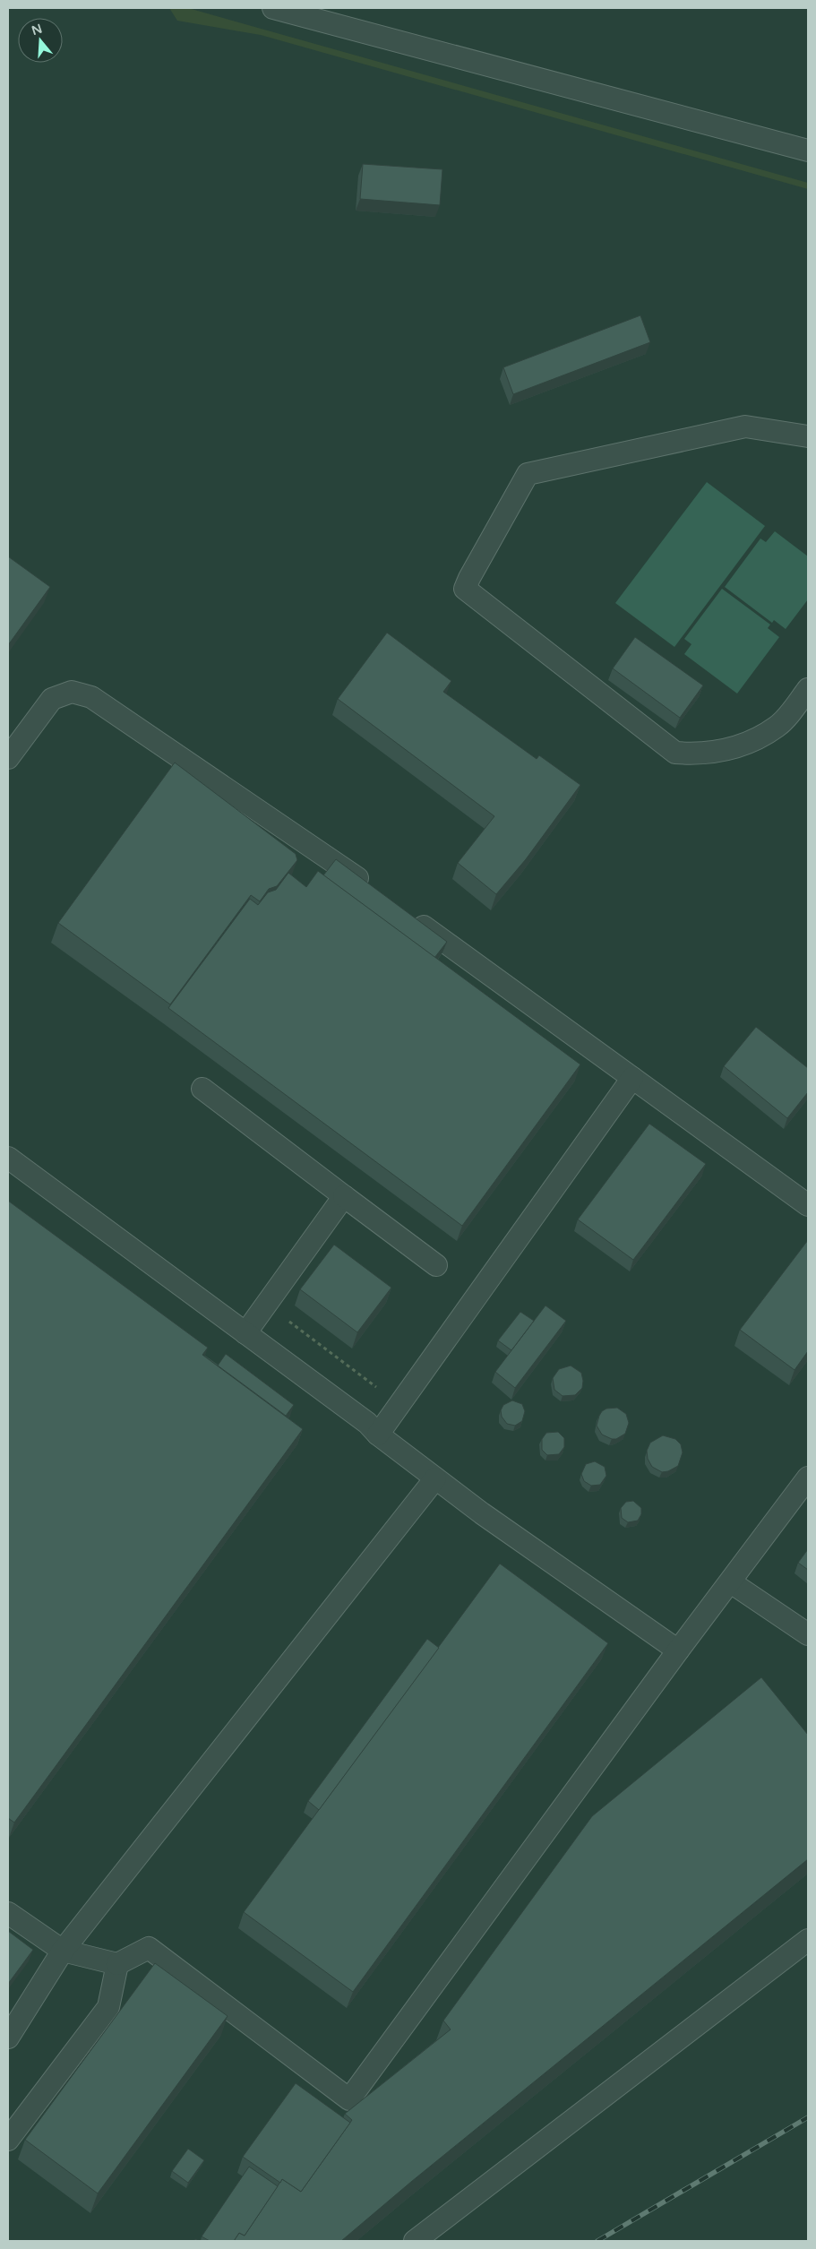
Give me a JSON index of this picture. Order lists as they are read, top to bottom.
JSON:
{
  "north": "top"
}
